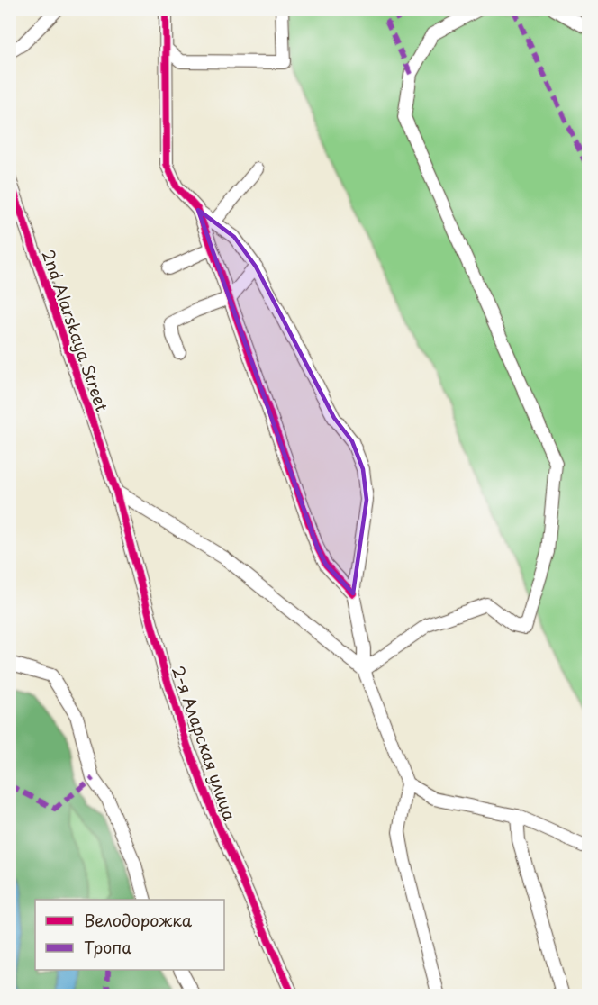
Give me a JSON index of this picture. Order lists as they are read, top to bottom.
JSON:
{
  "streets": {
    "street": ["2nd Alarskaya Street", "2-я Аларская улица"]
  },
  "crossings": [
    ["2nd Alarskaya Street", "2-я Аларская улица"]
  ],
  "legend": ["Велодорожка", "Тропа"]
}
